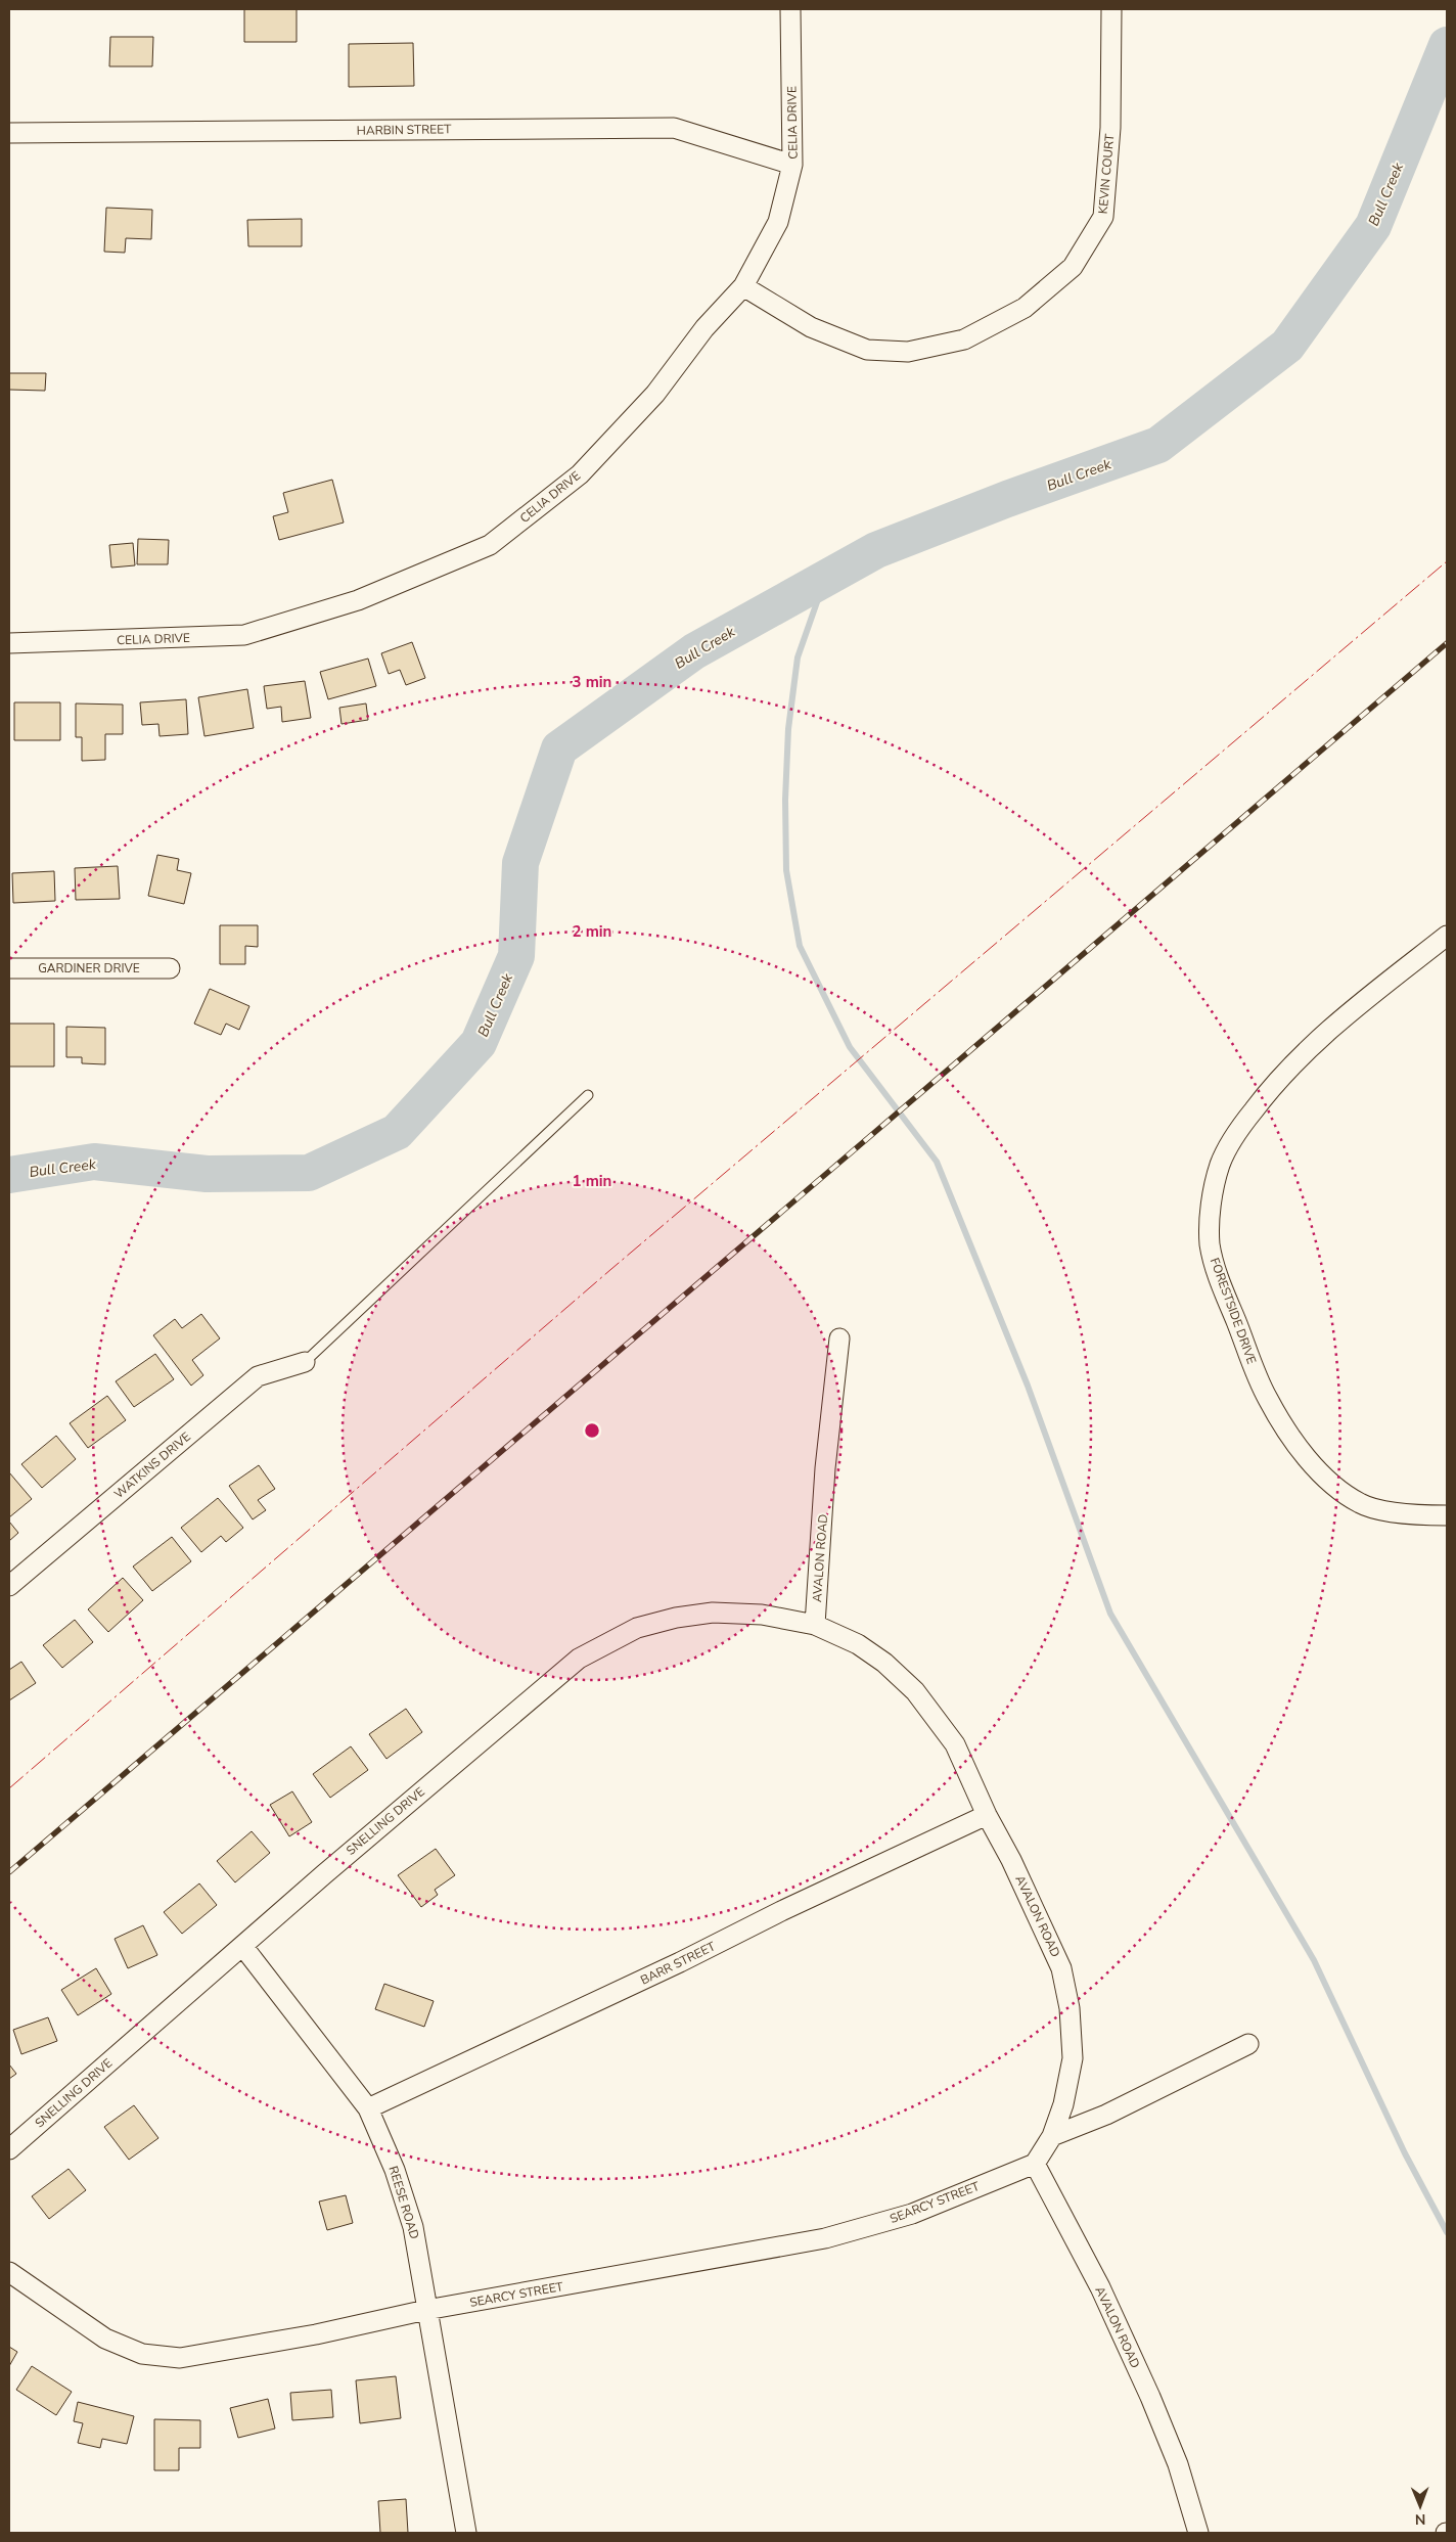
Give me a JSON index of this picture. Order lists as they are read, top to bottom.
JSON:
{
  "streets": {
    "street": [
      "CELIA DRIVE",
      "HARBIN STREET",
      "KEVIN COURT",
      "GARDINER DRIVE",
      "FORESTSIDE DRIVE",
      "WATKINS DRIVE",
      "AVALON ROAD",
      "SNELLING DRIVE",
      "BARR STREET",
      "REESE ROAD",
      "SEARCY STREET"
    ]
  },
  "crossings": [
    ["CELIA DRIVE", "HARBIN STREET"],
    ["CELIA DRIVE", "KEVIN COURT"],
    ["AVALON ROAD", "SNELLING DRIVE"],
    ["AVALON ROAD", "BARR STREET"],
    ["AVALON ROAD", "SEARCY STREET"],
    ["SNELLING DRIVE", "REESE ROAD"],
    ["BARR STREET", "REESE ROAD"],
    ["REESE ROAD", "SEARCY STREET"]
  ],
  "water": ["Bull Creek"],
  "north": "bottom",
  "rings": ["3 min", "2 min", "1 min"]
}
